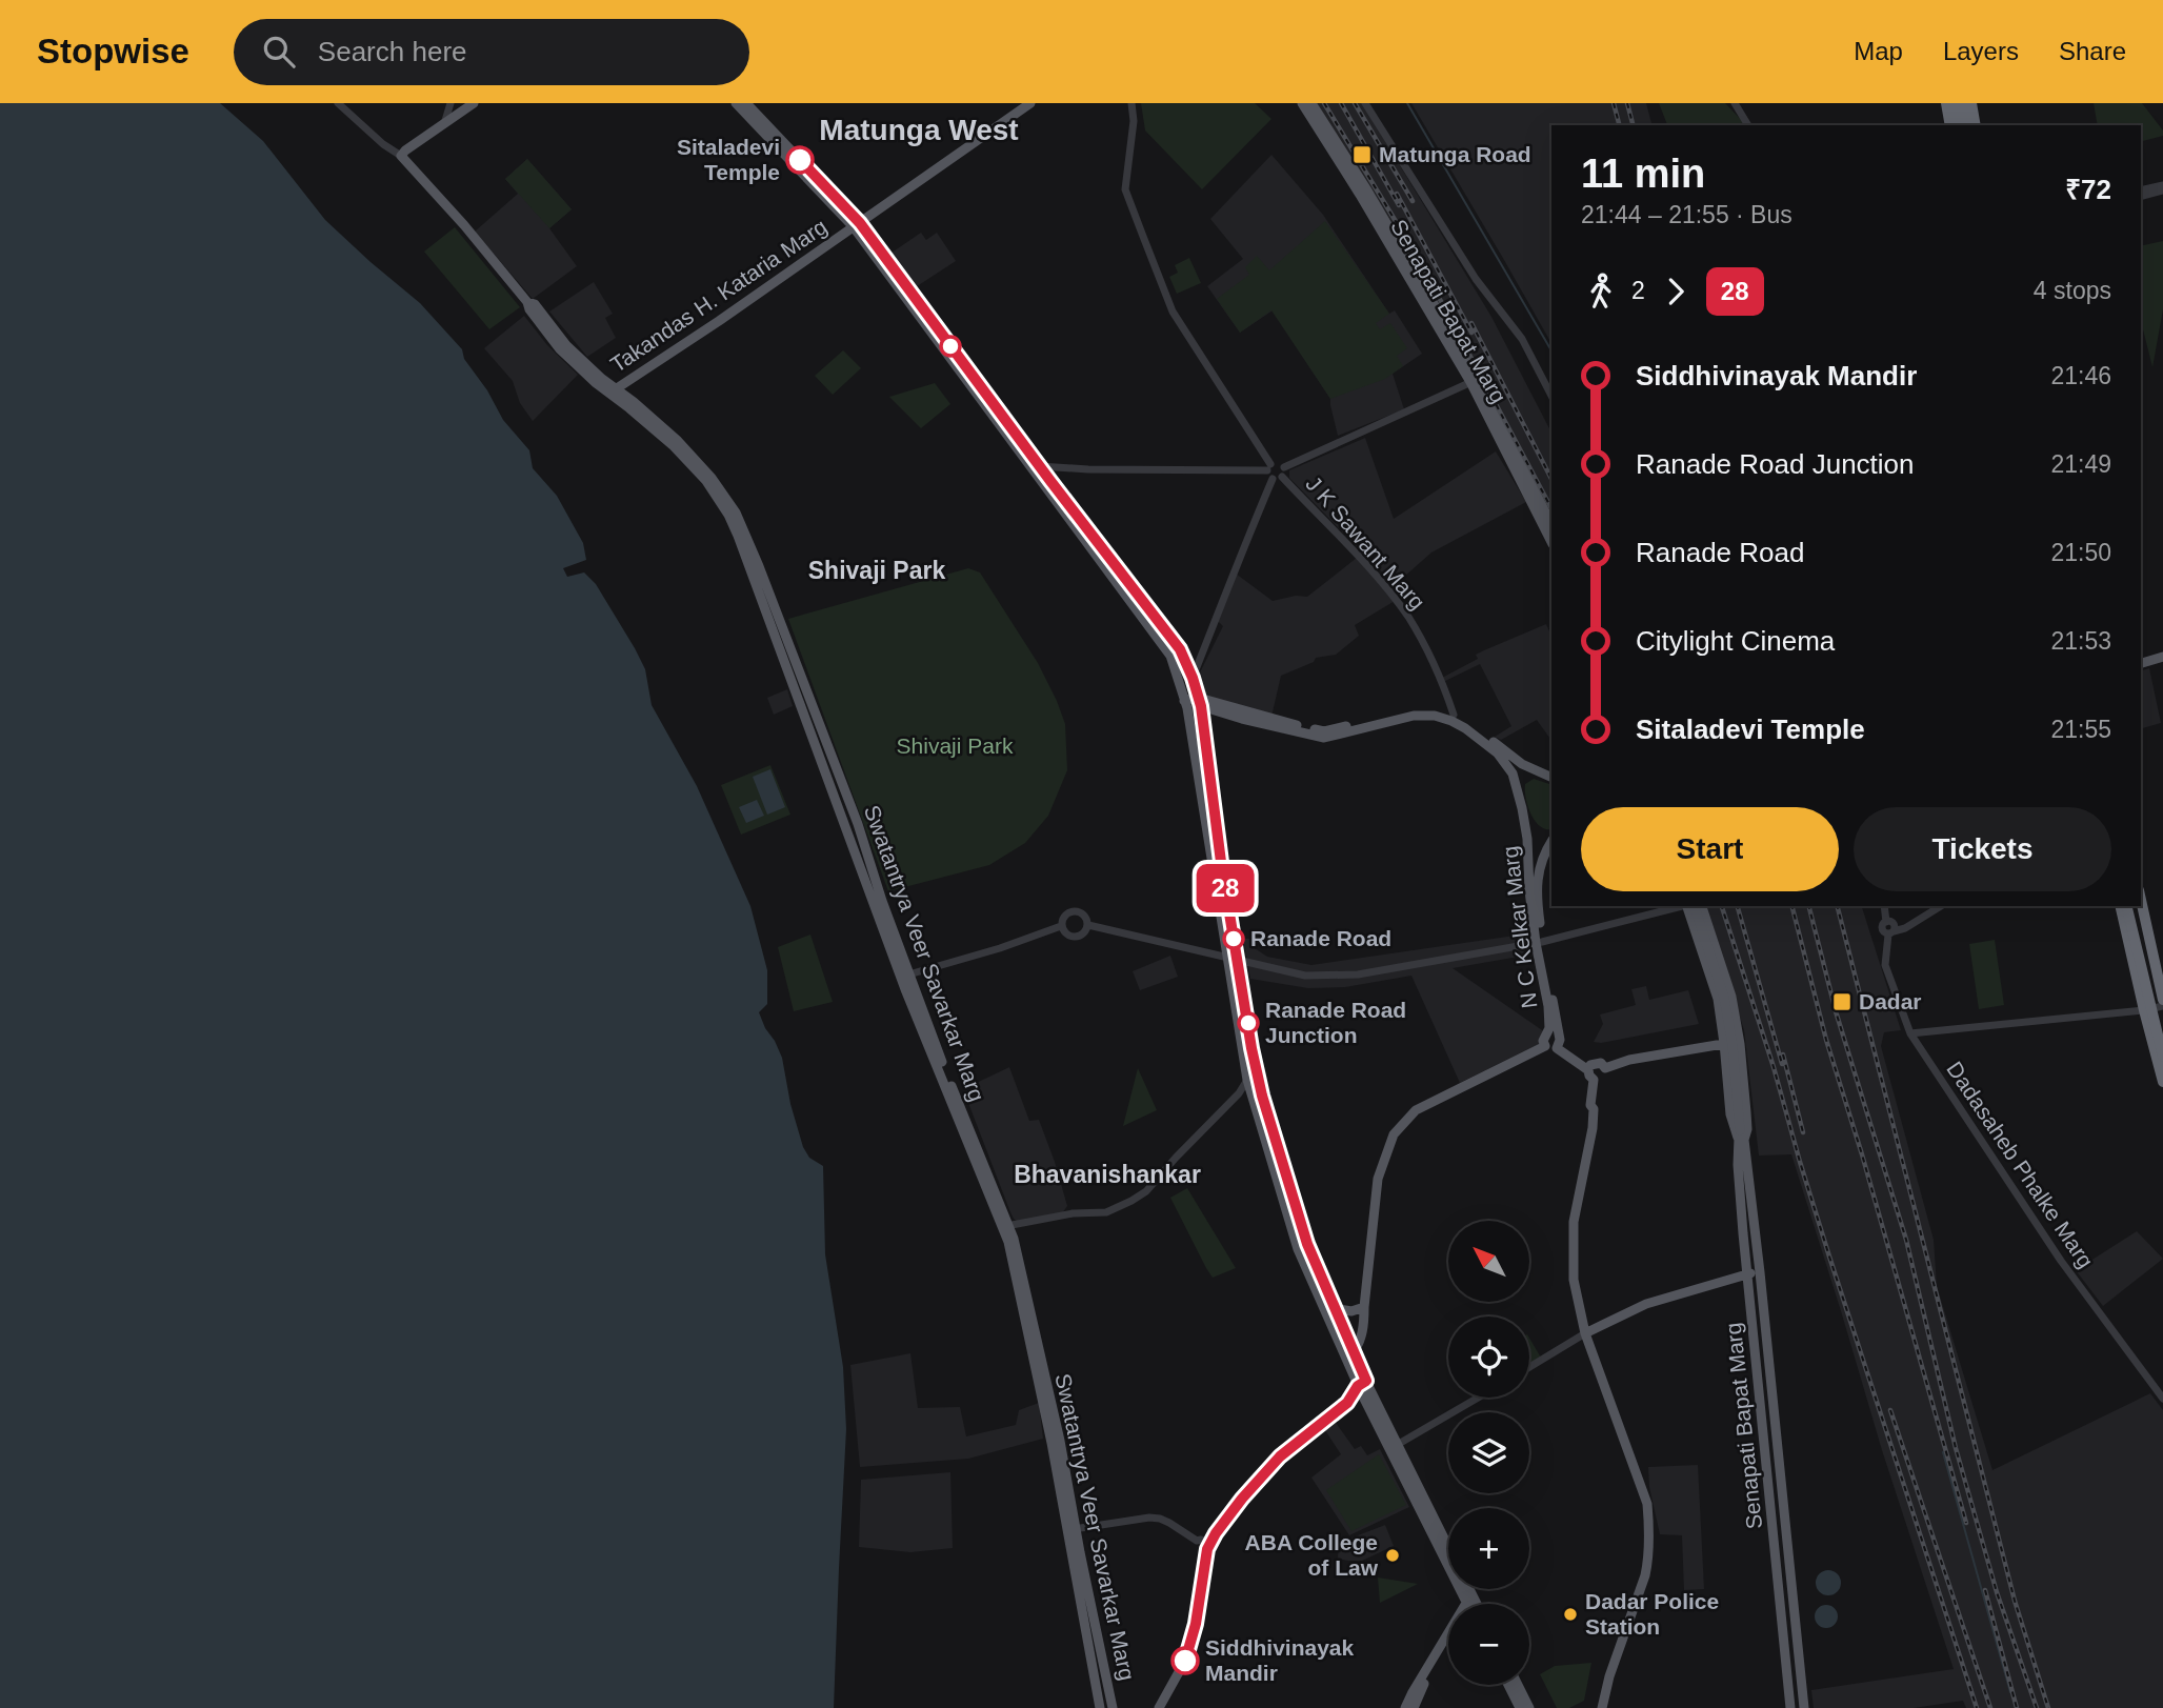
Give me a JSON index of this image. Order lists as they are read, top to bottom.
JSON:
{
  "streets": {
    "main road": [
      "Takandas H. Kataria Marg",
      "Senapati Bapat Marg",
      "N C Kelkar Marg",
      "Swatantrya Veer Savarkar Marg"
    ],
    "street": ["J K Sawant Marg", "Dadasaheb Phalke Marg"]
  },
  "crossings": [
    ["Takandas H. Kataria Marg", "Swatantrya Veer Savarkar Marg"],
    ["J K Sawant Marg", "N C Kelkar Marg"]
  ],
  "districts": ["Matunga West", "Shivaji Park", "Bhavanishankar"],
  "parks": ["Shivaji Park"],
  "places": {
    "transit": ["Matunga Road", "Dadar"],
    "other": [
      "Sitaladevi Temple",
      "Ranade Road",
      "Ranade Road Junction",
      "ABA College of Law",
      "Dadar Police Station",
      "Siddhivinayak Mandir"
    ]
  },
  "lines": ["bus line 28"],
  "north": "top left",
  "page": {
    "header": "Stopwise",
    "search": "Search here",
    "nav": ["Map", "Layers", "Share"],
    "on_map": "28",
    "heading": ["11 min", "21:44 – 21:55 · Bus", "₹72"],
    "legs": ["2", "28", "4 stops"],
    "list": [
      {
        "name": "Siddhivinayak Mandir",
        "value": "21:46"
      },
      {
        "name": "Ranade Road Junction",
        "value": "21:49"
      },
      {
        "name": "Ranade Road",
        "value": "21:50"
      },
      {
        "name": "Citylight Cinema",
        "value": "21:53"
      },
      {
        "name": "Sitaladevi Temple",
        "value": "21:55"
      }
    ],
    "buttons": ["Start", "Tickets"],
    "map_buttons": ["+", "−"]
  }
}
